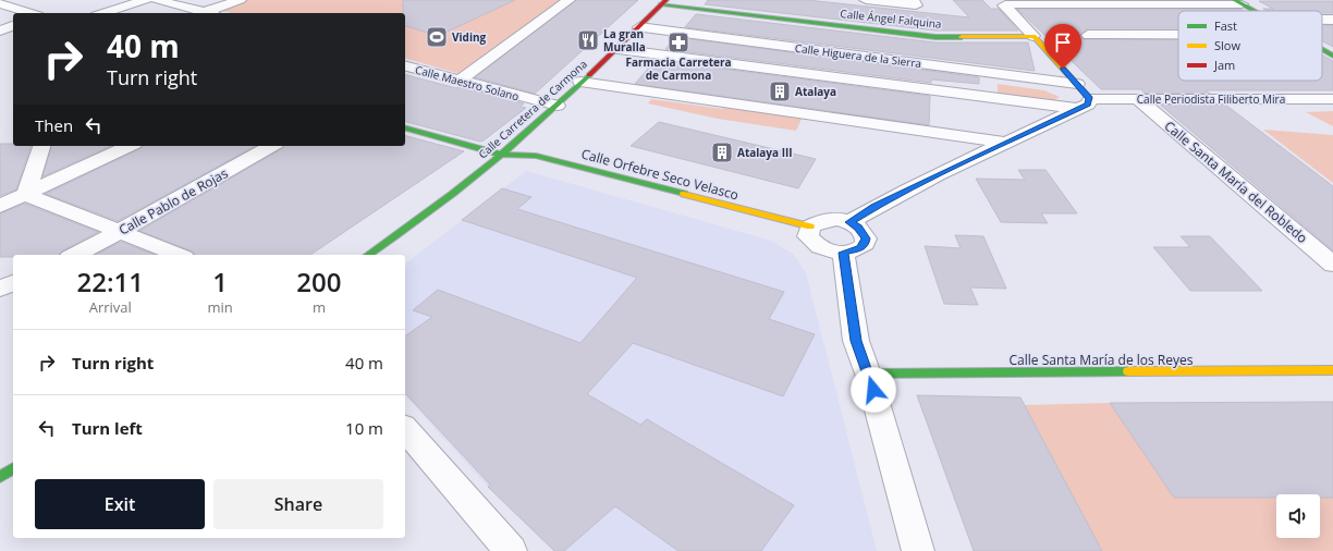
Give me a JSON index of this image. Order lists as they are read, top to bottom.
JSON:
{
  "streets": {
    "street": [
      "Calle Ángel Falquina",
      "Calle Higuera de la Sierra",
      "Calle Maestro Solano",
      "Calle Periodista Filiberto Mira",
      "Calle Carretera de Carmona",
      "Calle Orfebre Seco Velasco",
      "Calle Santa María del Robledo",
      "Calle Pablo de Rojas",
      "Calle Santa María de los Reyes"
    ]
  },
  "crossings": [
    ["Calle Ángel Falquina", "Calle Carretera de Carmona"],
    ["Calle Higuera de la Sierra", "Calle Carretera de Carmona"],
    ["Calle Maestro Solano", "Calle Carretera de Carmona"],
    ["Calle Periodista Filiberto Mira", "Calle Carretera de Carmona"],
    ["Calle Periodista Filiberto Mira", "Calle Santa María del Robledo"],
    ["Calle Carretera de Carmona", "Calle Orfebre Seco Velasco"]
  ],
  "places": {
    "sports": ["Viding"],
    "restaurant": ["La gran Muralla"],
    "pharmacy": ["Farmacia Carretera de Carmona"],
    "building": ["Atalaya", "Atalaya III"]
  },
  "legend": ["Fast", "Slow", "Jam"],
  "page": {
    "turn": ["40 m", "Turn right"],
    "then": "Then",
    "eta": [
      "22:11",
      "Arrival",
      "1",
      "min",
      "200",
      "m"
    ],
    "list": [
      {
        "name": "Turn right",
        "value": "40 m"
      },
      {
        "name": "Turn left",
        "value": "10 m"
      }
    ],
    "buttons": ["Exit", "Share"]
  }
}
